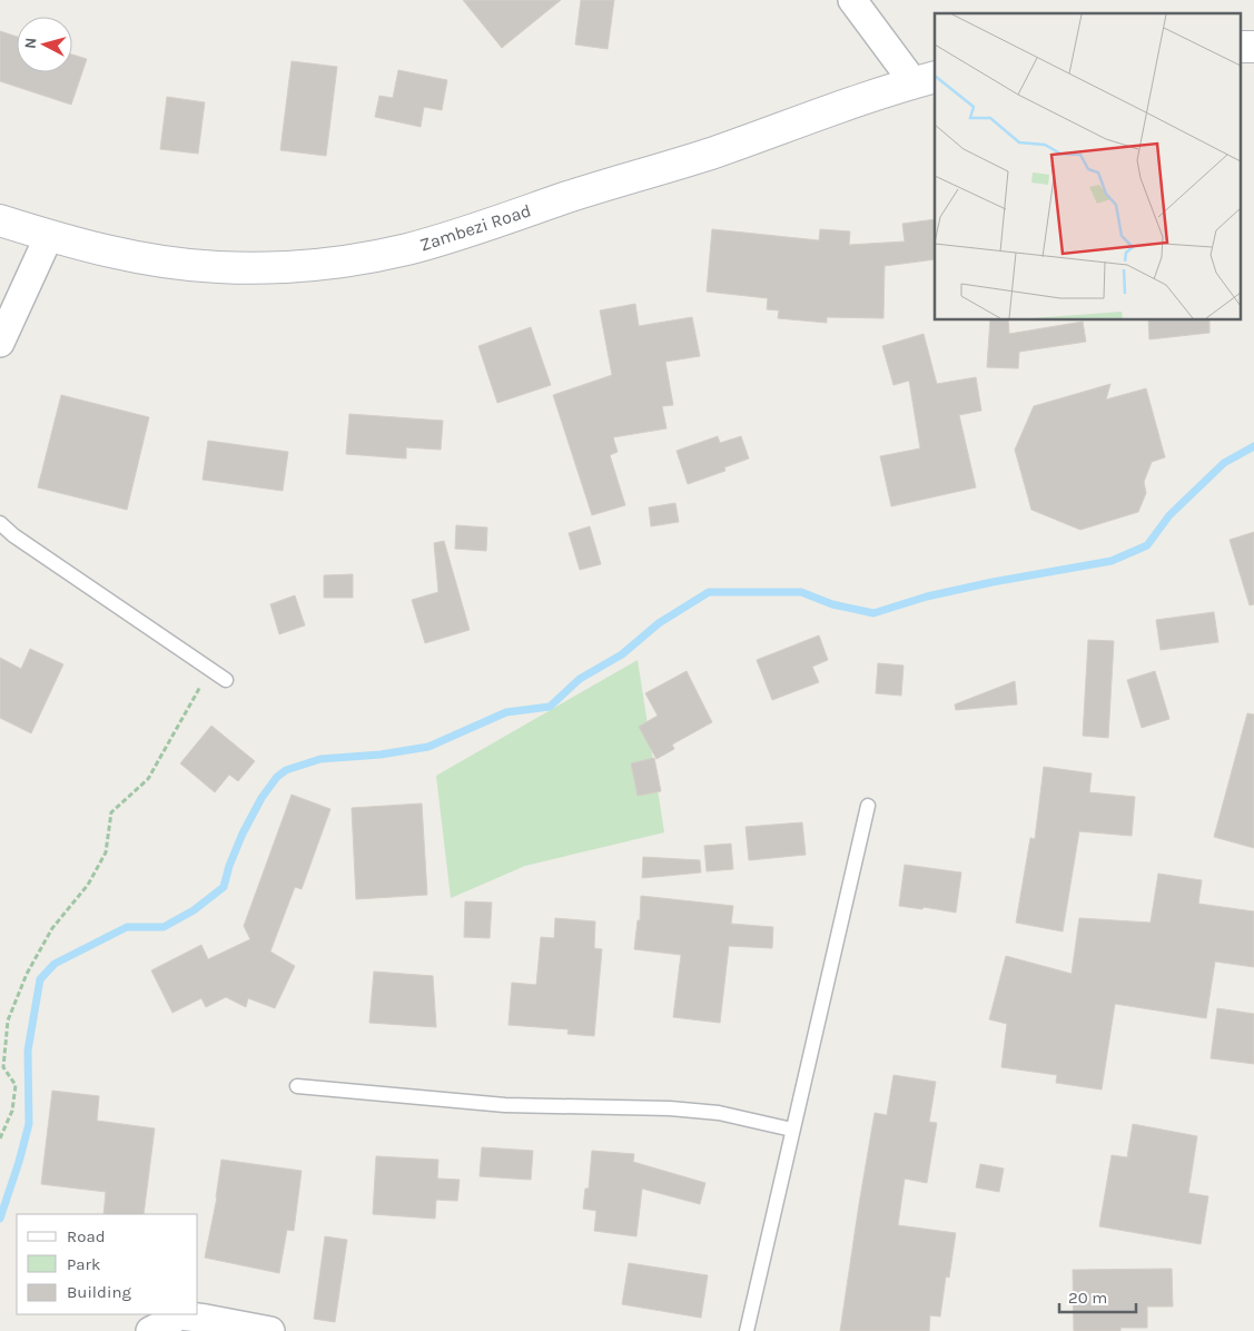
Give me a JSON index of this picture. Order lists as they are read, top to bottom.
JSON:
{
  "streets": {
    "main road": ["Zambezi Road"]
  },
  "legend": ["Road", "Park", "Building"],
  "scale_bar": "20 m",
  "north": "left"
}
